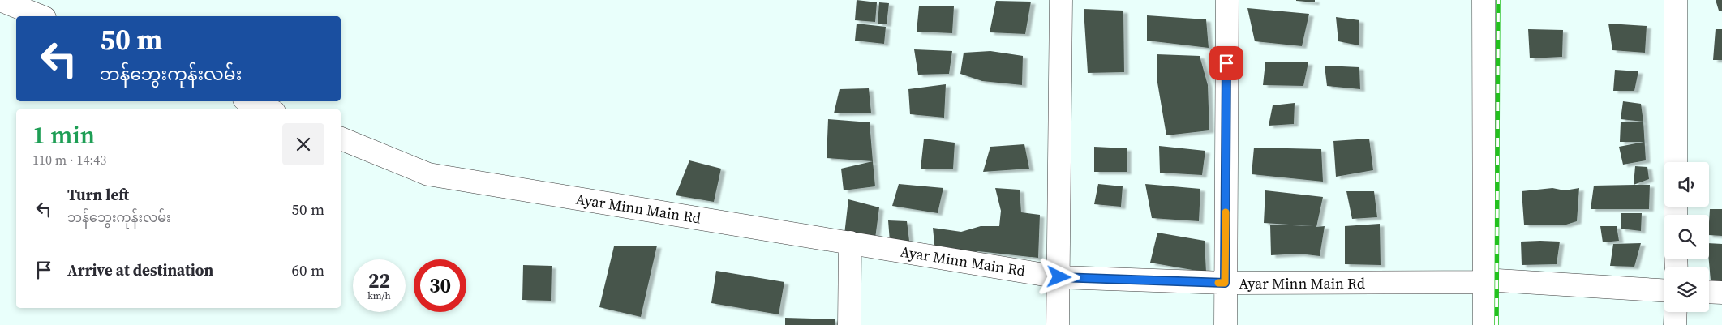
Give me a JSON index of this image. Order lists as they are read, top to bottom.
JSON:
{
  "streets": {
    "street": ["Ayar Minn Main Rd"]
  },
  "page": {
    "turn": ["50 m", "ဘန်ဘွေးကုန်းလမ်း"],
    "heading": ["1 min", "110 m · 14:43"],
    "list": [
      {
        "name": "Turn left",
        "note": "ဘန်ဘွေးကုန်းလမ်း",
        "value": "50 m"
      },
      {
        "name": "Arrive at destination",
        "value": "60 m"
      }
    ],
    "speed": "22 km/h",
    "limit": "30"
  }
}
